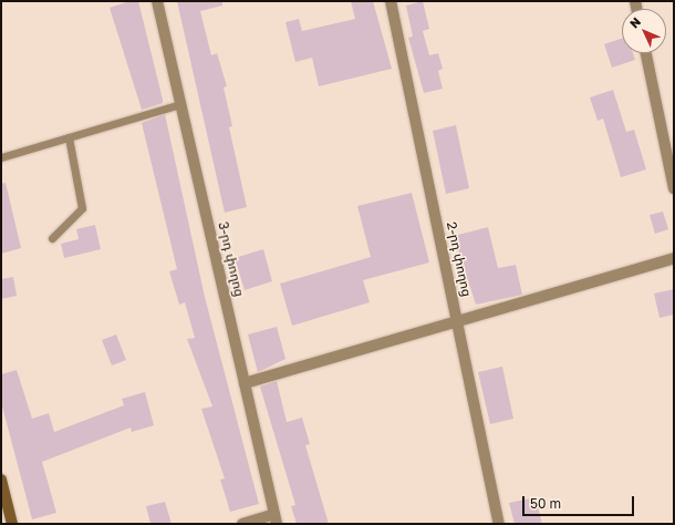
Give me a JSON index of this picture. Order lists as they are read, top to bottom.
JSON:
{
  "streets": {
    "street": ["3-րդ փողոց", "2-րդ փողոց"]
  },
  "scale_bar": "50 m",
  "north": "top left"
}
